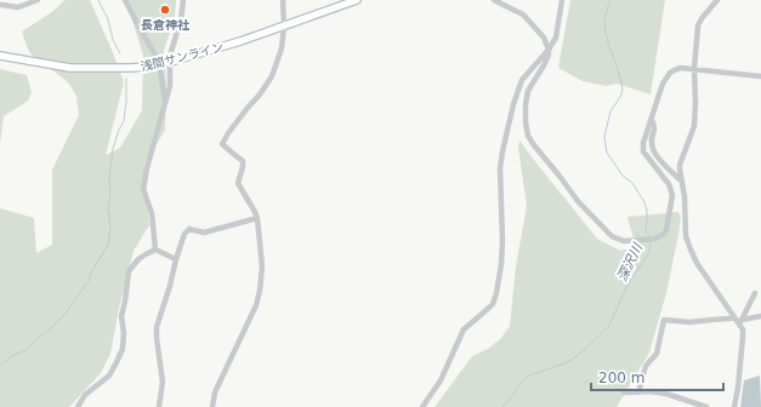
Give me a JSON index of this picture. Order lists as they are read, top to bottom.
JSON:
{
  "streets": {
    "main road": ["浅間サンライン"]
  },
  "water": ["深沢川"],
  "places": ["長倉神社"],
  "scale_bar": "200 m"
}
